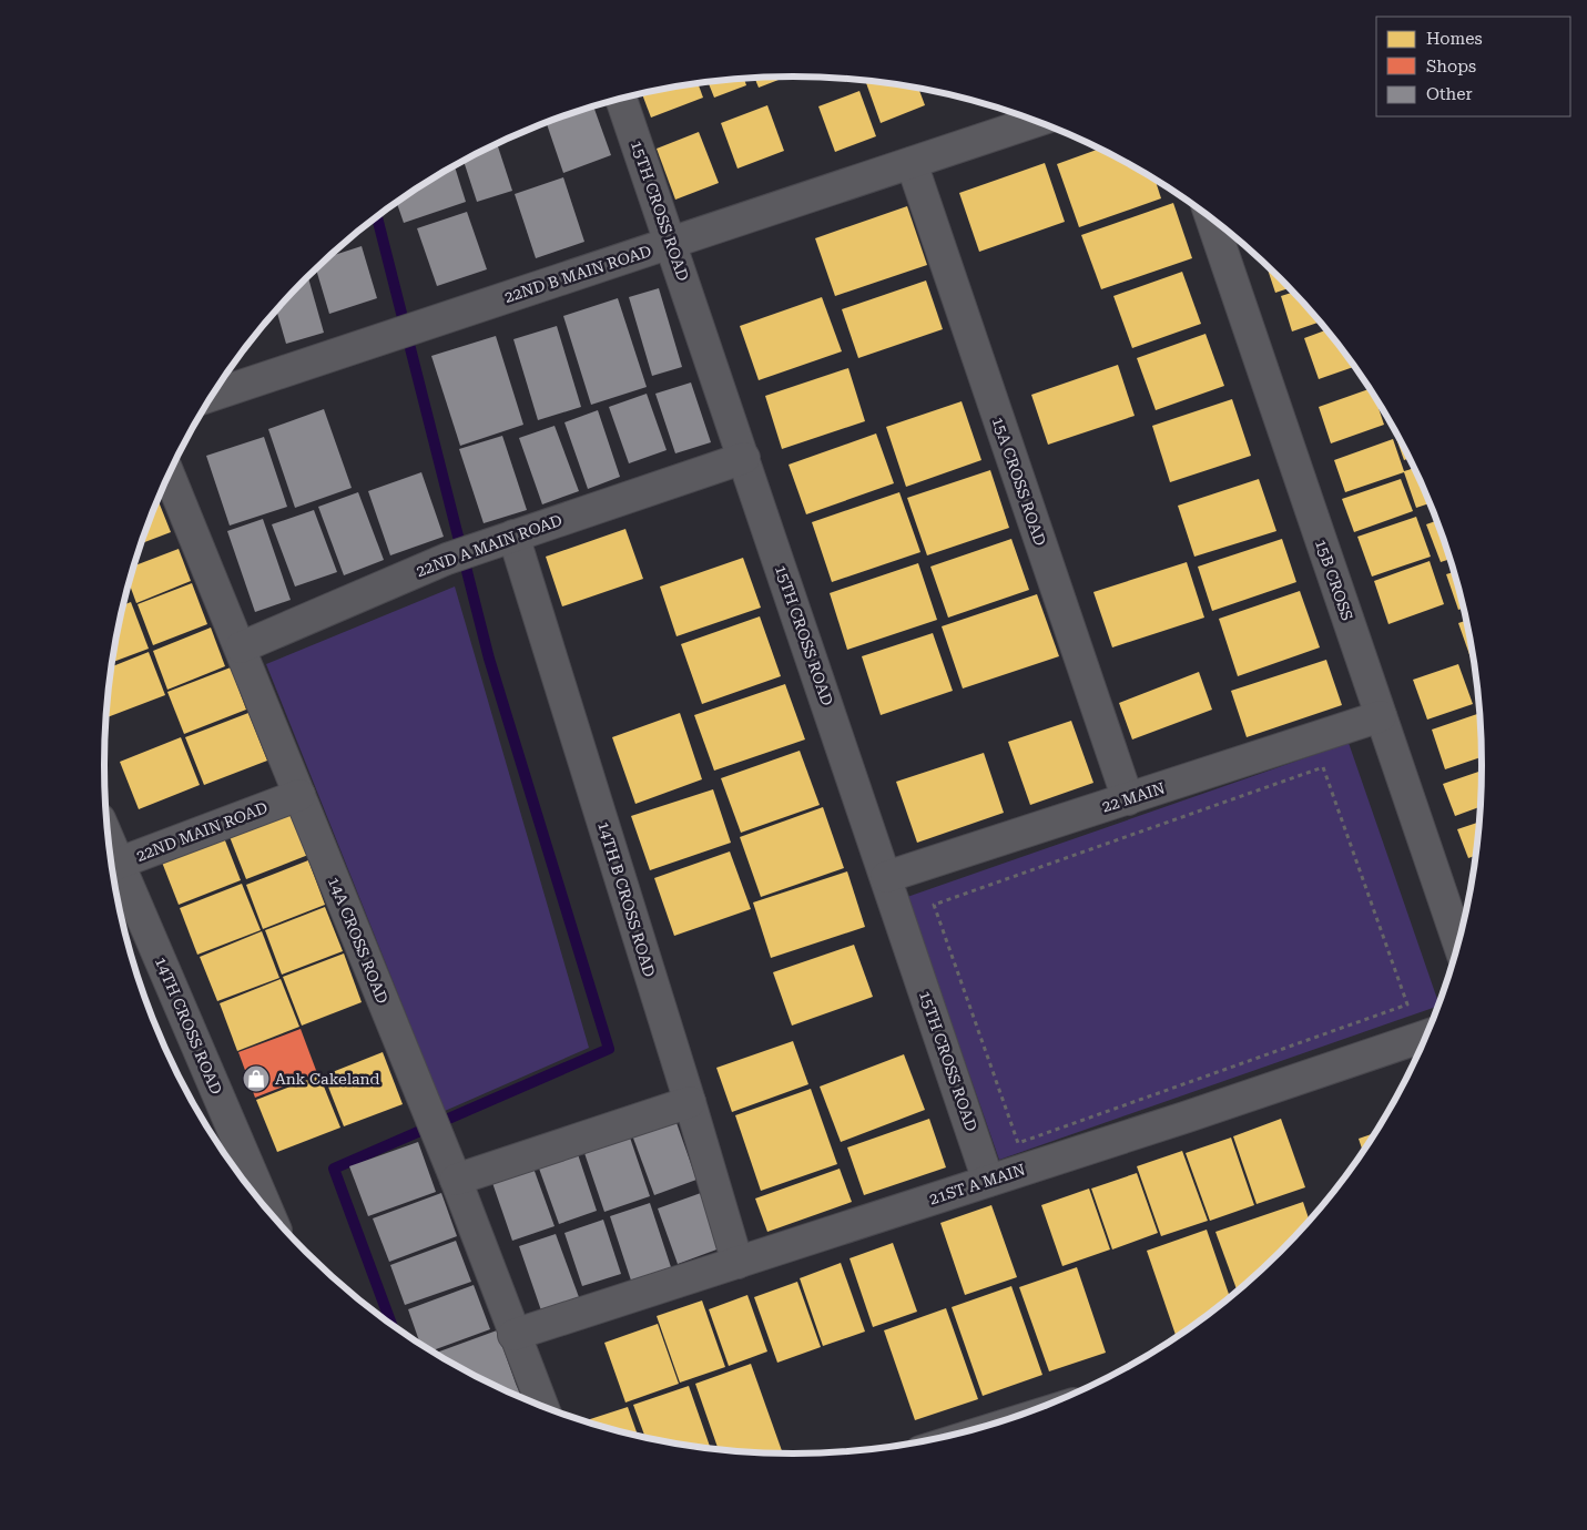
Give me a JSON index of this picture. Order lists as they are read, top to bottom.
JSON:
{
  "streets": {
    "street": [
      "15TH CROSS ROAD",
      "22ND B MAIN ROAD",
      "15A CROSS ROAD",
      "22ND A MAIN ROAD",
      "15B CROSS",
      "22 MAIN",
      "22ND MAIN ROAD",
      "14TH B CROSS ROAD",
      "14A CROSS ROAD",
      "14TH CROSS ROAD",
      "21ST A MAIN"
    ]
  },
  "crossings": [
    ["15TH CROSS ROAD", "22ND B MAIN ROAD"],
    ["15TH CROSS ROAD", "22ND A MAIN ROAD"],
    ["15TH CROSS ROAD", "22 MAIN"],
    ["15TH CROSS ROAD", "21ST A MAIN"],
    ["22ND B MAIN ROAD", "15A CROSS ROAD"],
    ["15A CROSS ROAD", "22 MAIN"],
    ["22ND A MAIN ROAD", "14TH B CROSS ROAD"],
    ["22ND A MAIN ROAD", "14A CROSS ROAD"],
    ["15B CROSS", "22 MAIN"],
    ["22ND MAIN ROAD", "14A CROSS ROAD"],
    ["14TH B CROSS ROAD", "21ST A MAIN"],
    ["14A CROSS ROAD", "21ST A MAIN"]
  ],
  "places": {
    "shop": ["Ank Cakeland"]
  },
  "legend": ["Homes", "Shops", "Other"]
}
